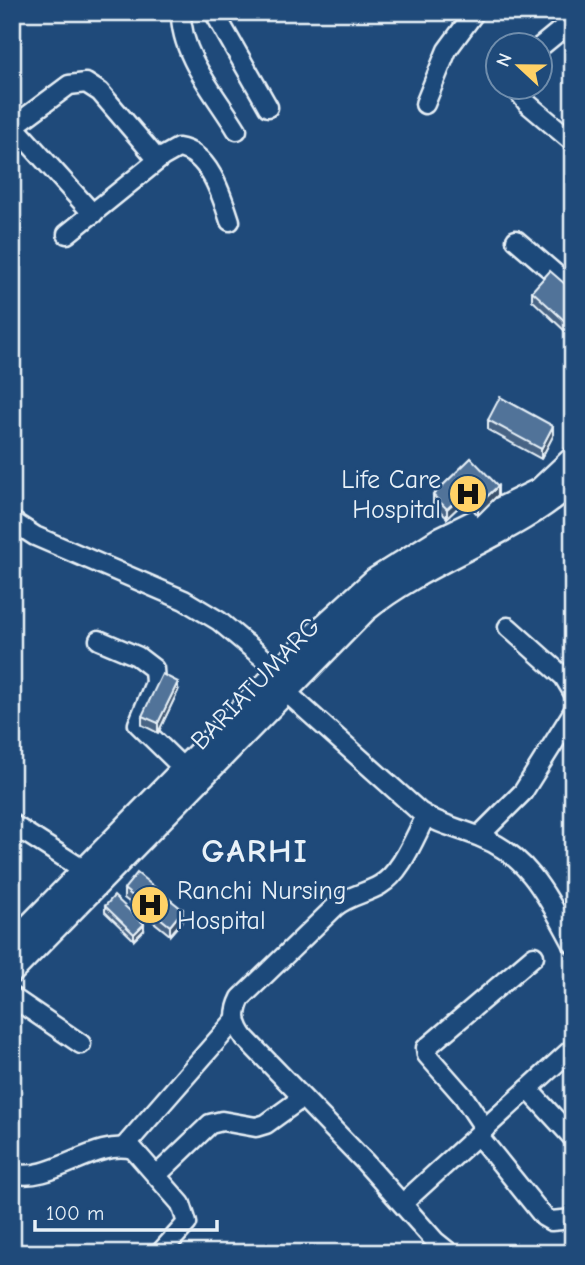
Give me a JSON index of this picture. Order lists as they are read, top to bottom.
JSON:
{
  "streets": {
    "main road": ["BARIATUMARG"]
  },
  "districts": ["GARHI"],
  "places": {
    "hospital": ["Life Care Hospital", "Ranchi Nursing Hospital"]
  },
  "scale_bar": "100 m",
  "north": "left"
}
